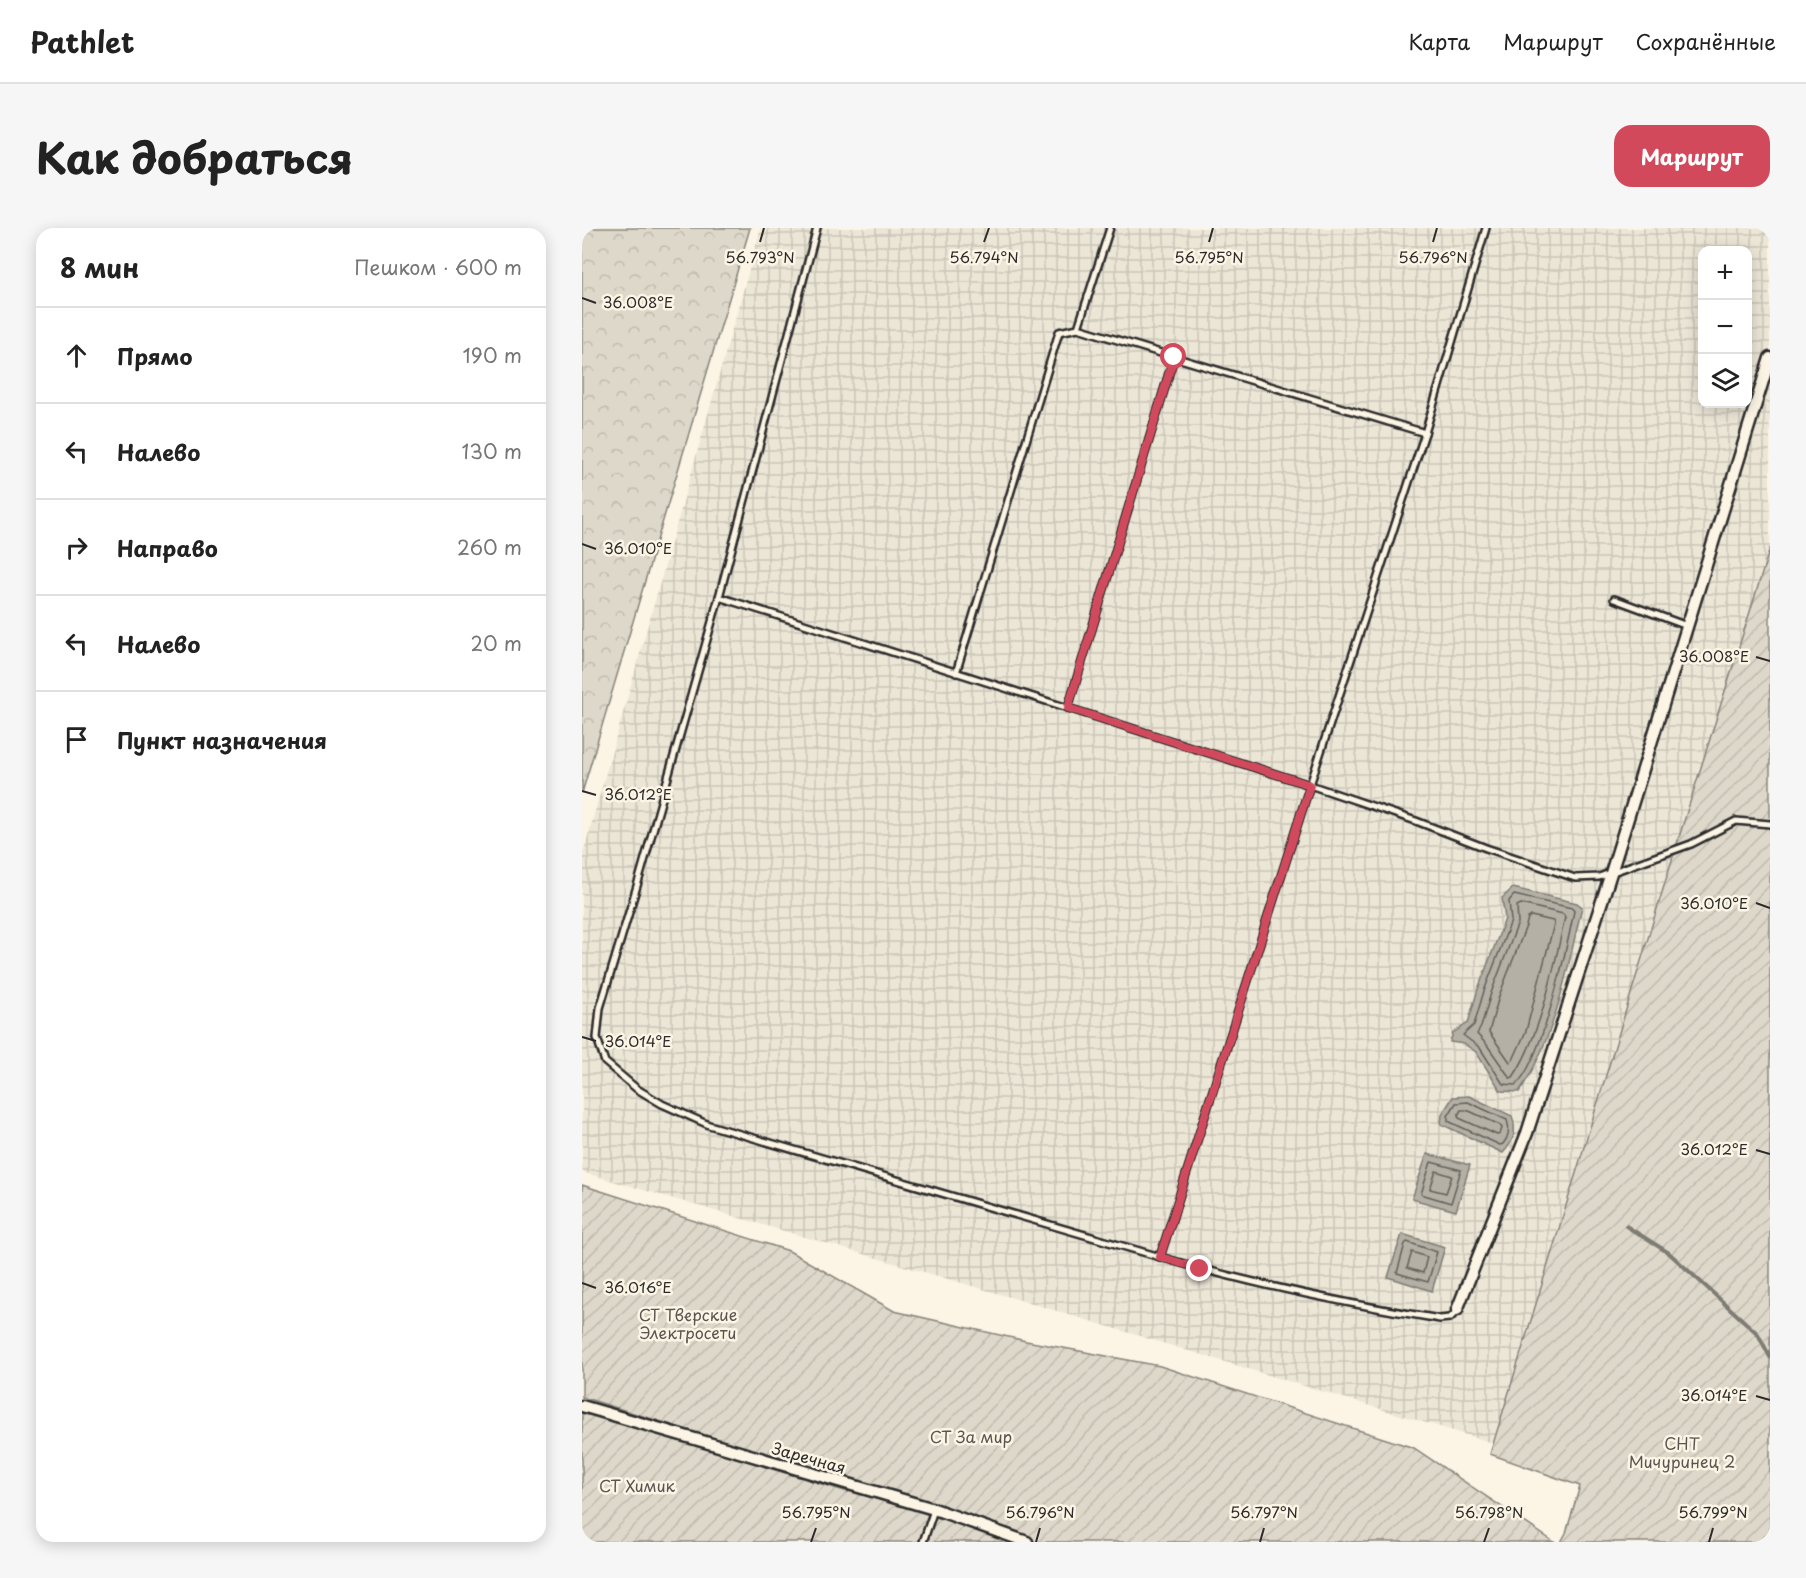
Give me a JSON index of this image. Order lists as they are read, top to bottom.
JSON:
{
  "streets": {
    "street": ["Заречная"]
  },
  "parks": [
    "СТ Тверские Электросети",
    "СТ За мир",
    "СНТ Мичуринец 2",
    "СТ Химик"
  ],
  "page": {
    "header": "Pathlet",
    "nav": ["Карта", "Маршрут", "Сохранённые"],
    "title": "Как добраться",
    "buttons": "Маршрут",
    "heading": ["8 мин", "Пешком · 600 m"],
    "map_buttons": ["+", "−"],
    "list": [
      ["Прямо", "190 m"],
      ["Налево", "130 m"],
      ["Направо", "260 m"],
      ["Налево", "20 m"],
      "Пункт назначения"
    ]
  },
  "coordinates": [
    "56.793°N",
    "56.794°N",
    "56.795°N",
    "56.796°N",
    "36.008°E",
    "36.010°E",
    "36.012°E",
    "36.014°E",
    "36.016°E",
    "56.797°N",
    "56.798°N",
    "56.799°N"
  ]
}
